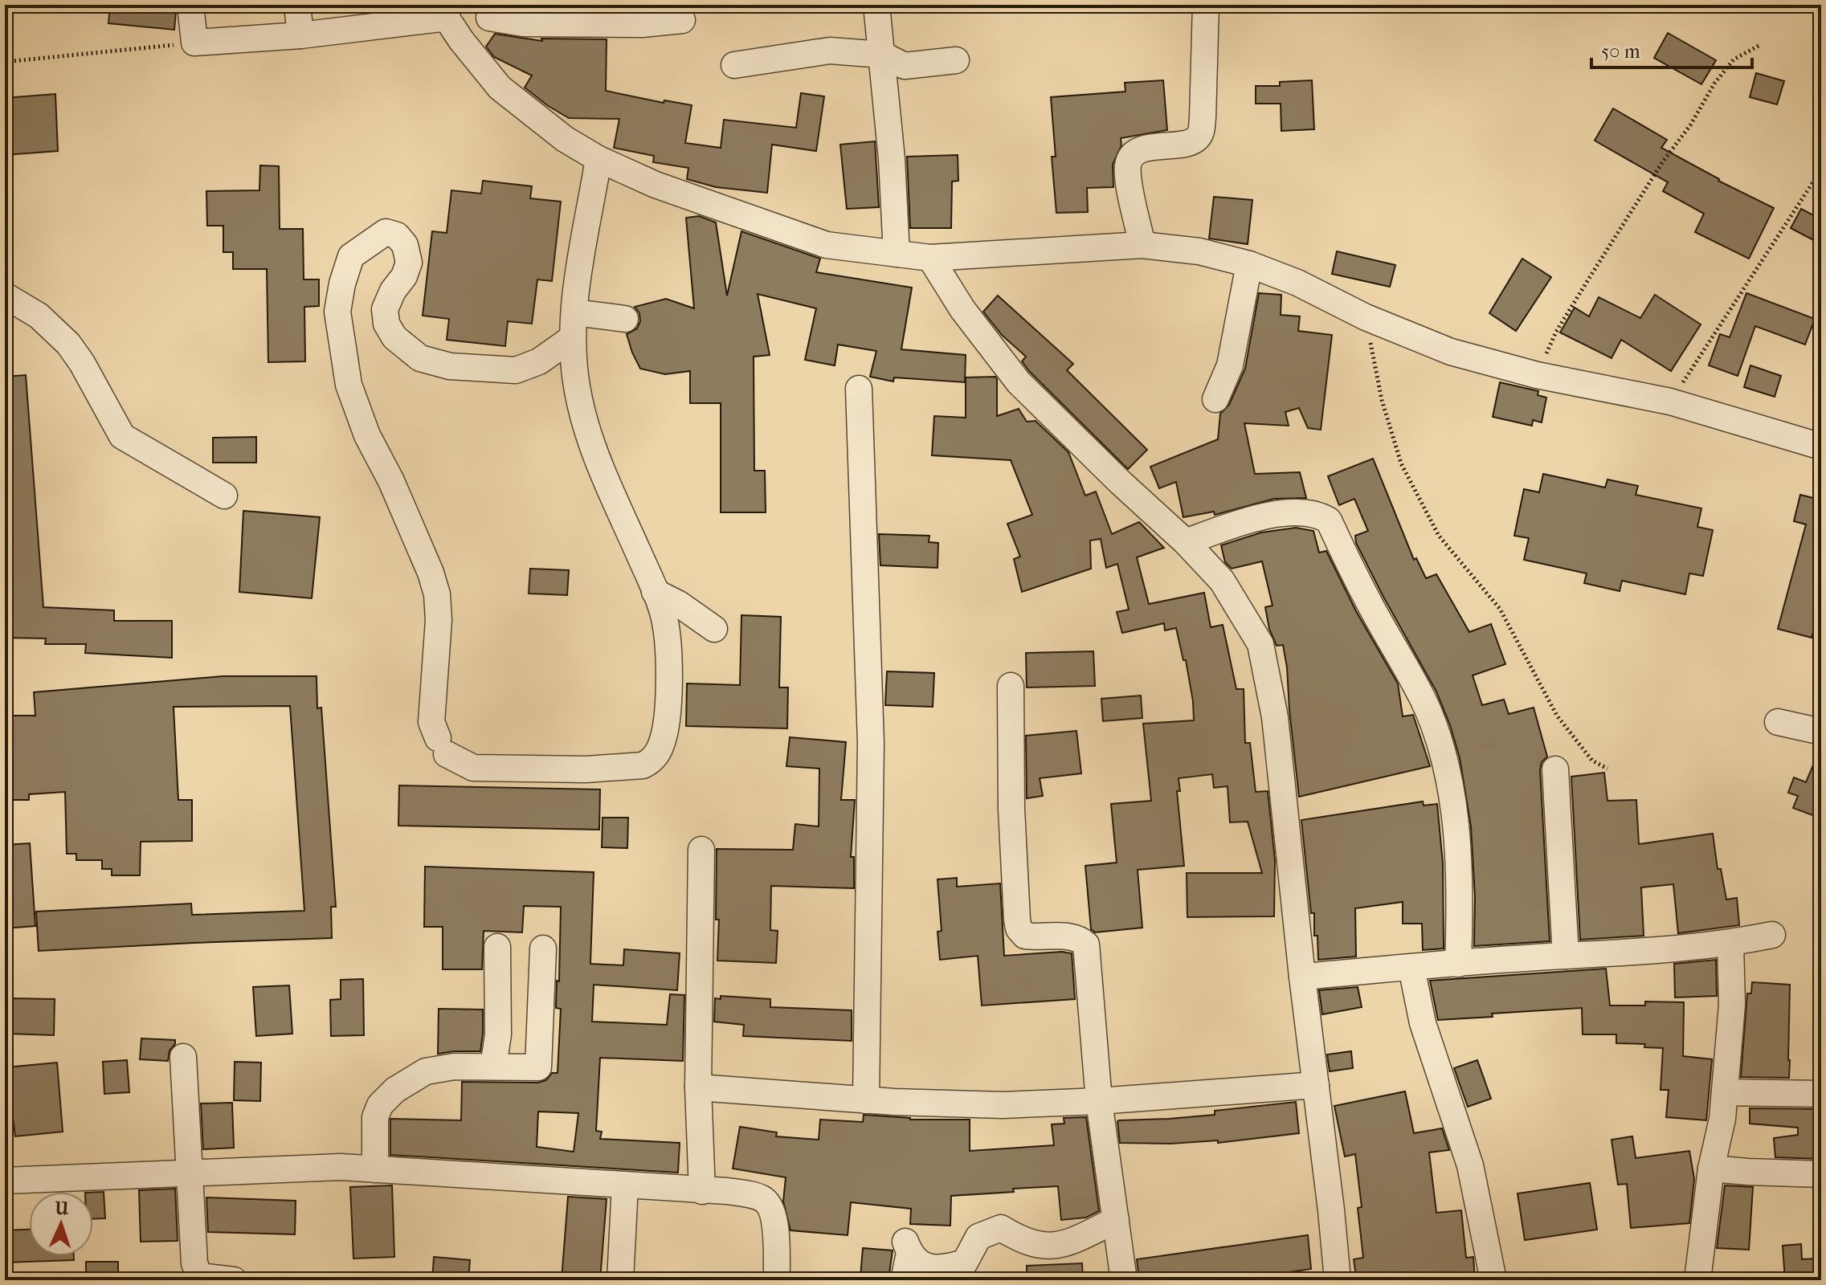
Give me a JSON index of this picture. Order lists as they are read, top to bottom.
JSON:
{
  "scale_bar": "50 m",
  "north": "top"
}
